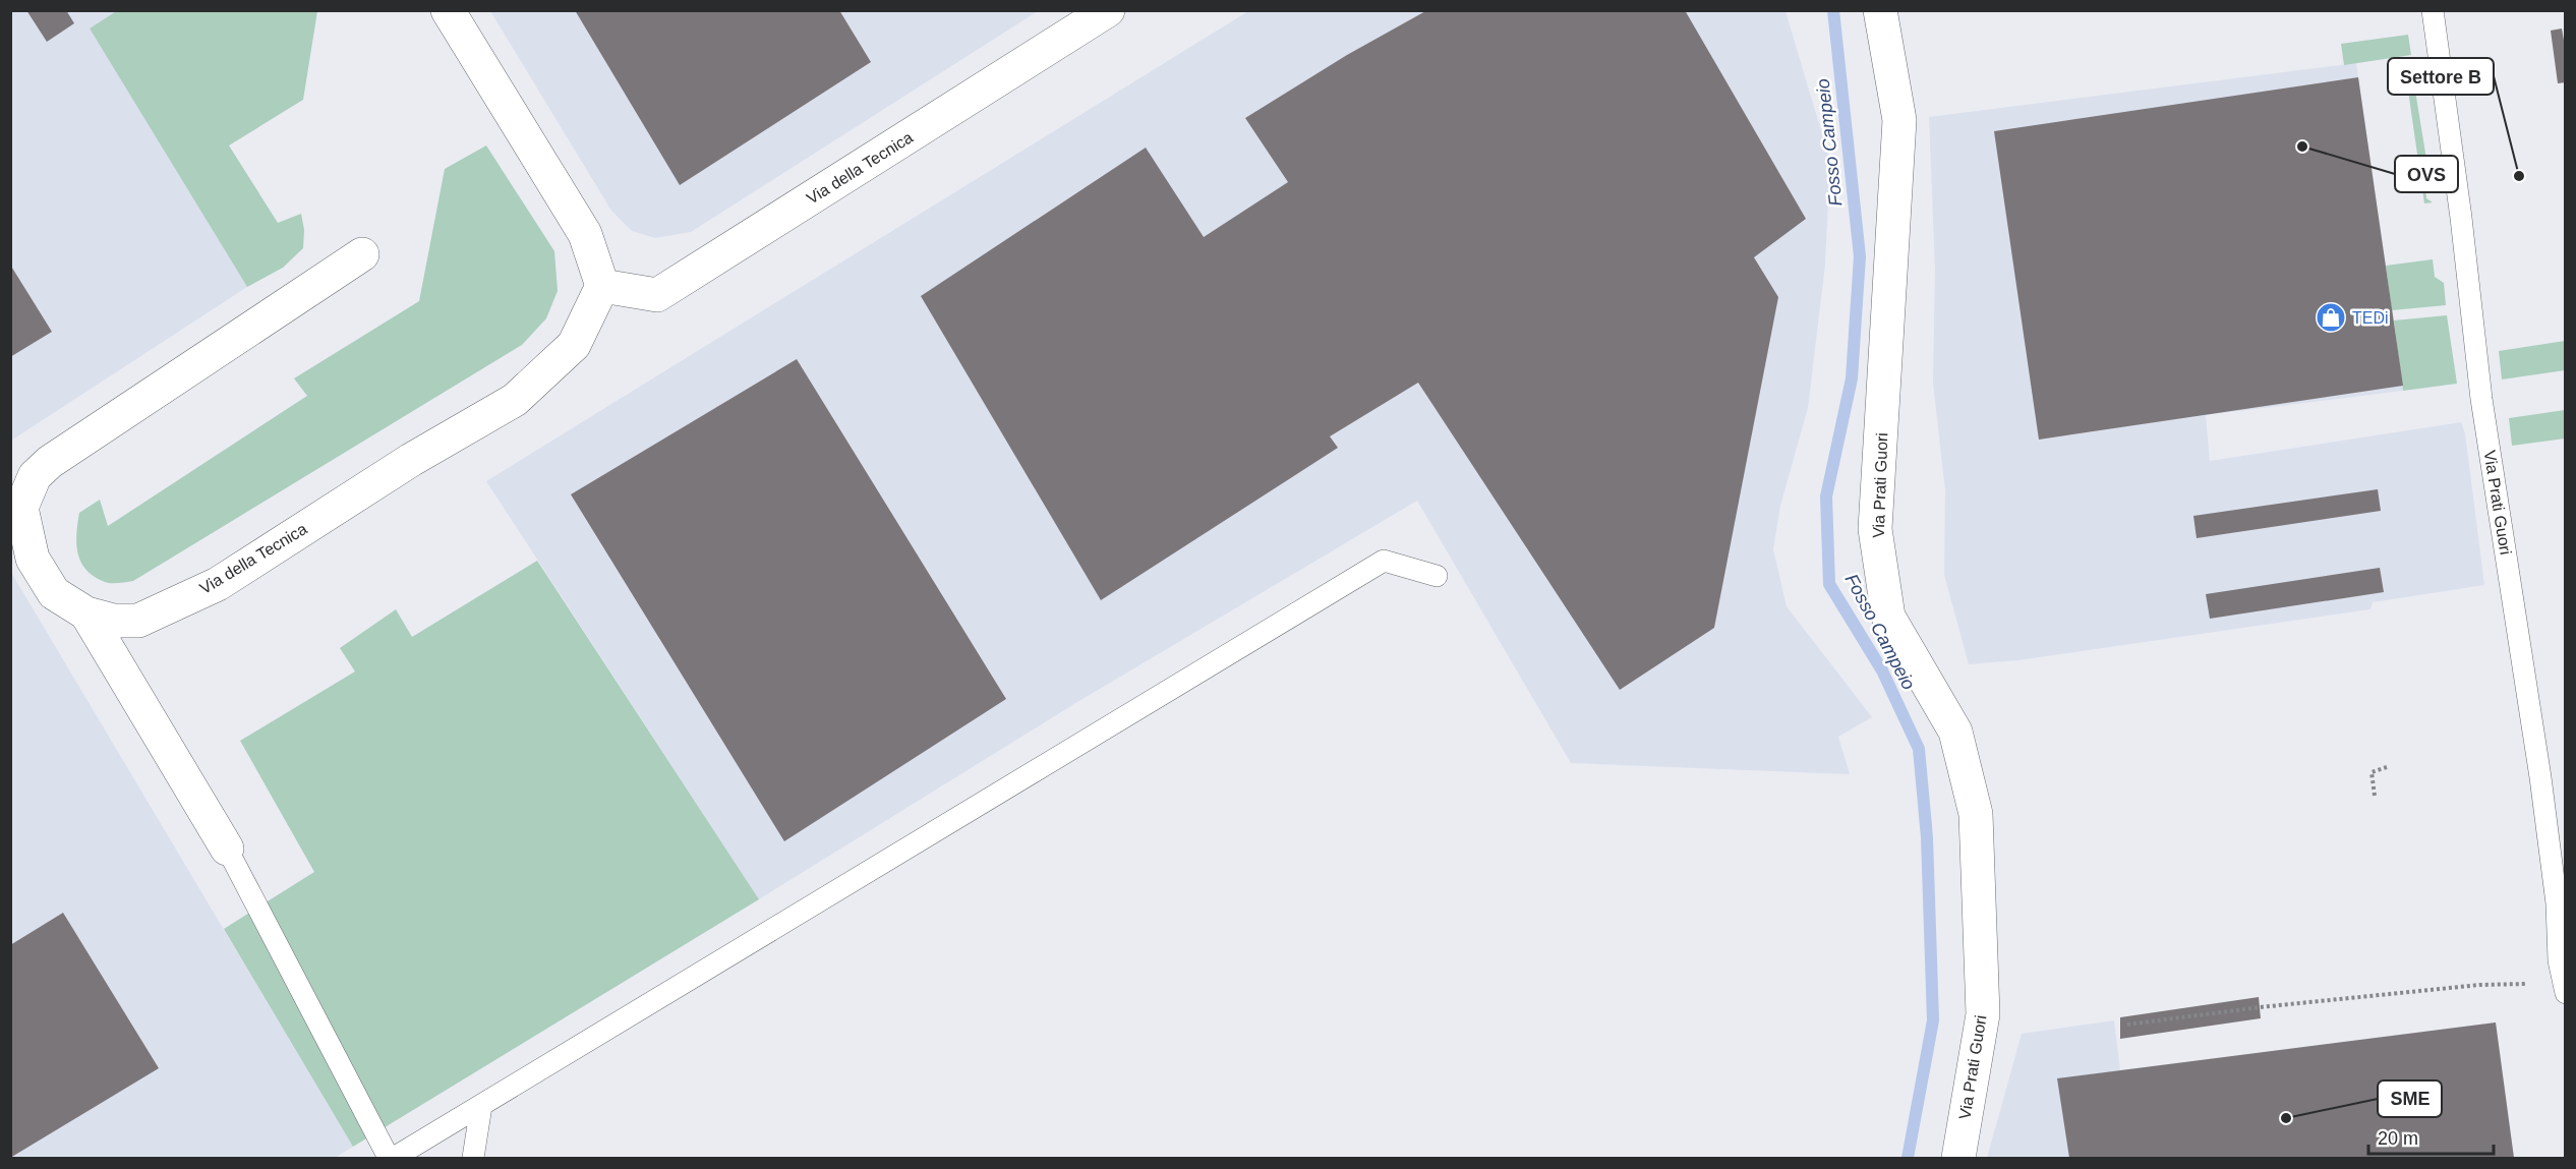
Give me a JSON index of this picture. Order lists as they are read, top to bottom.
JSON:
{
  "streets": {
    "street": ["Via della Tecnica", "Via Prati Guori"]
  },
  "water": ["Fosso Campeio"],
  "places": {
    "other": ["OVS", "Settore B", "SME"],
    "shop": ["TEDi"]
  },
  "scale_bar": "20 m"
}
